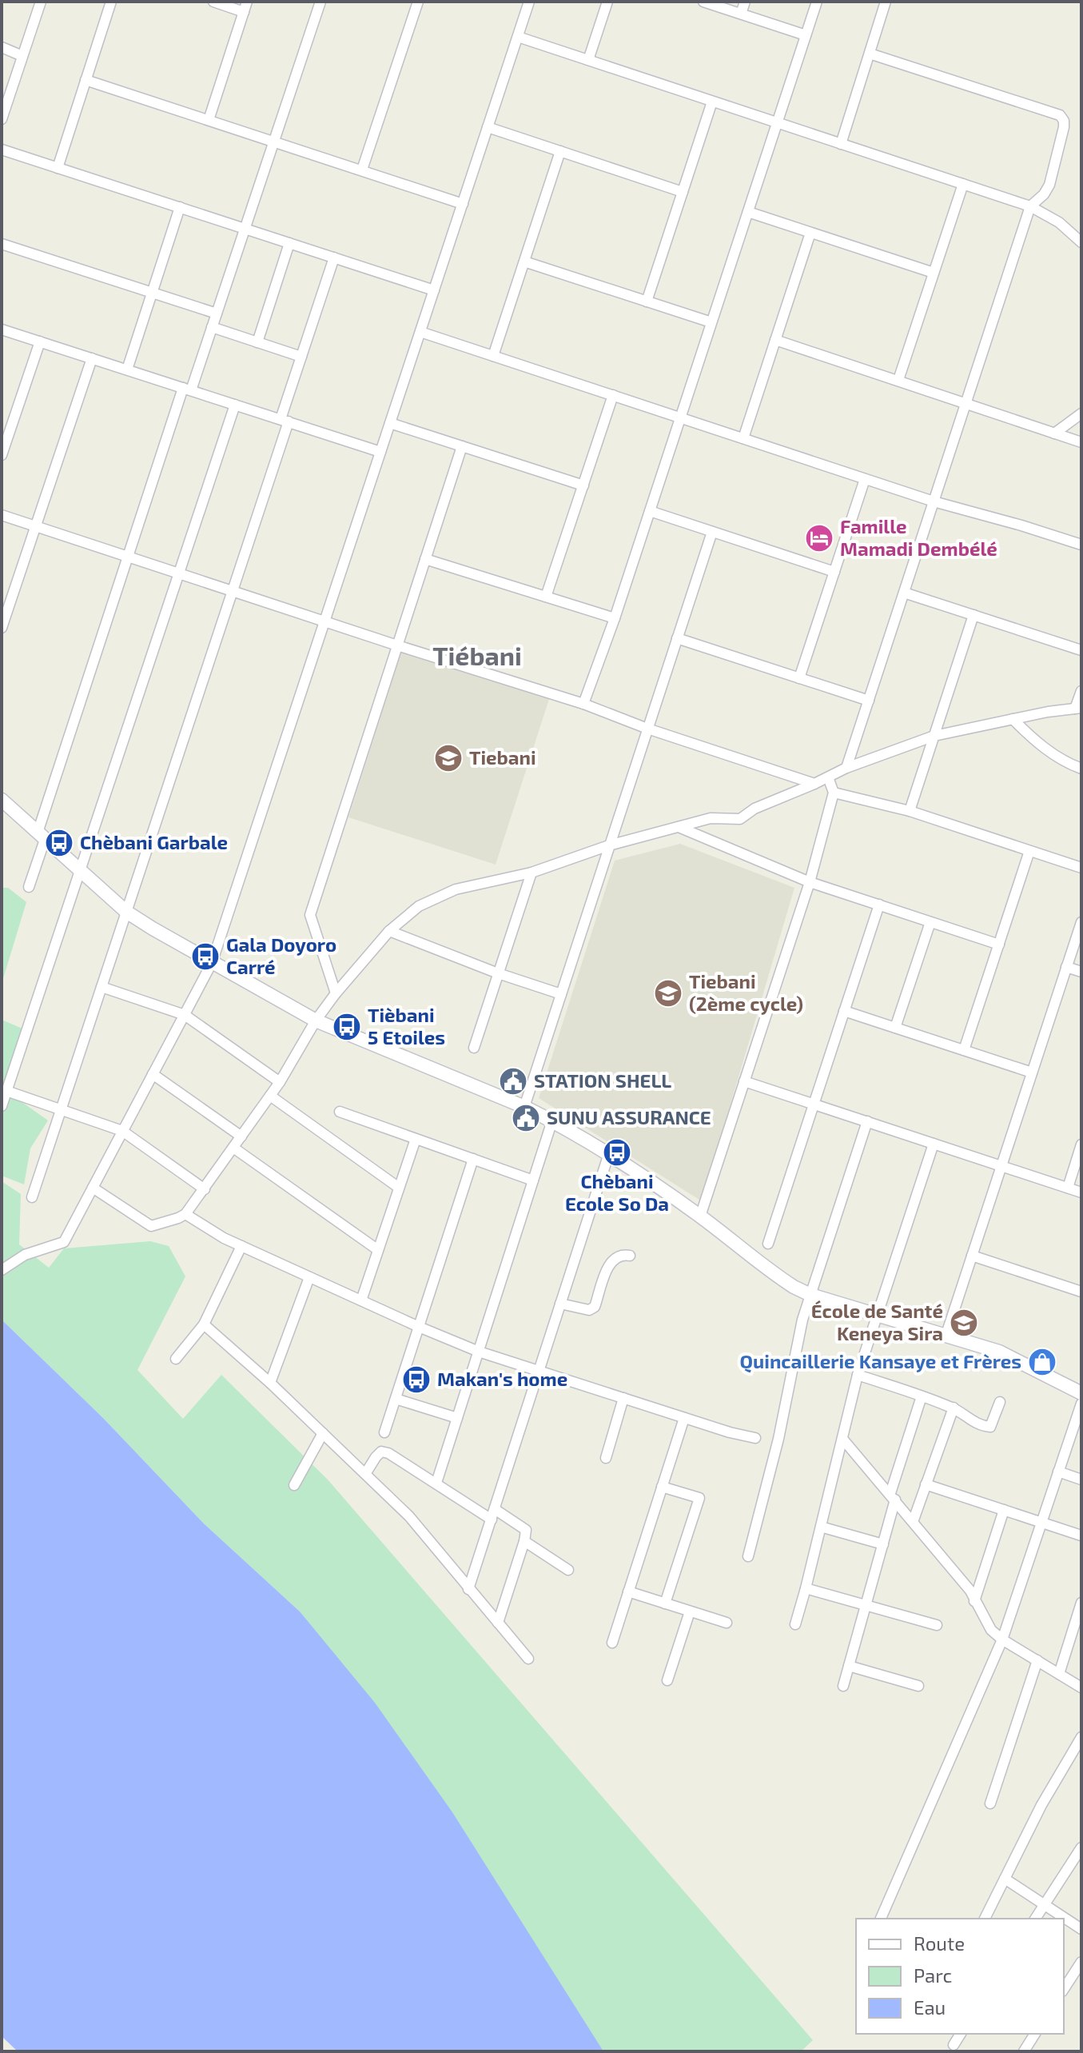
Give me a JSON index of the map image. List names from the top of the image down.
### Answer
{
  "districts": ["Tiébani"],
  "places": {
    "hotel": ["Famille Mamadi Dembélé"],
    "school or university": ["Tiebani", "Tiebani (2ème cycle)", "École de Santé Keneya Sira"],
    "bus stop": [
      "Chèbani Garbale",
      "Gala Doyoro Carré",
      "Tièbani 5 Etoiles",
      "Chèbani Ecole So Da",
      "Makan's home"
    ],
    "public building": ["STATION SHELL", "SUNU ASSURANCE"],
    "shop": ["Quincaillerie Kansaye et Frères"]
  },
  "legend": ["Route", "Parc", "Eau"]
}
